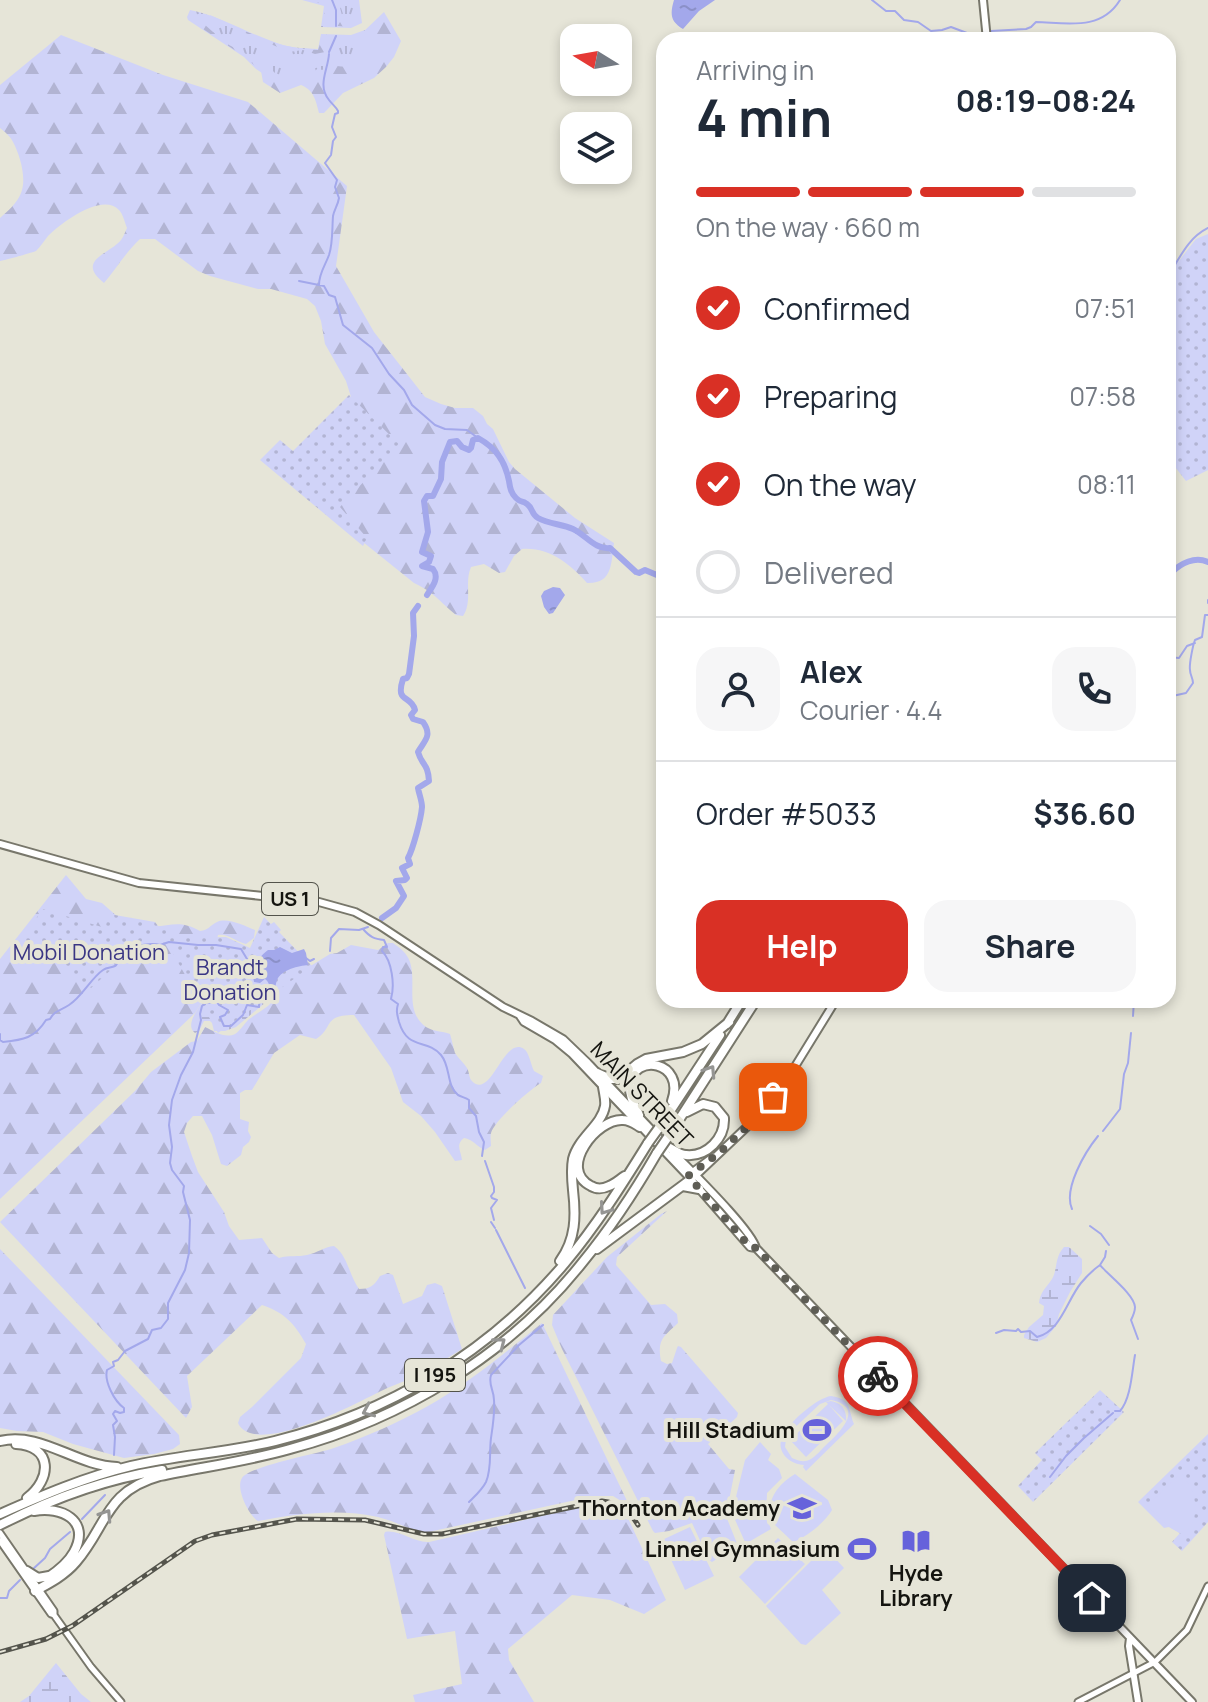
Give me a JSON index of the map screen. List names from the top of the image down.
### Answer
{
  "streets": {
    "highway": ["I 195"],
    "main road": ["US 1", "MAIN STREET"]
  },
  "crossings": [
    ["MAIN STREET", "I 195"]
  ],
  "parks": ["Mobil Donation", "Brandt Donation"],
  "places": {
    "sports": ["Hill Stadium", "Linnel Gymnasium"],
    "school or university": ["Thornton Academy"],
    "library": ["Hyde Library"]
  },
  "north": "left",
  "page": {
    "heading": ["4 min", "Arriving in", "08:19–08:24"],
    "panel": [
      "Alex",
      "Courier · 4.4",
      "Order #5033",
      "$36.60"
    ],
    "bar": "On the way · 660 m",
    "list": [
      ["Confirmed", "07:51"],
      ["Preparing", "07:58"],
      ["On the way", "08:11"],
      "Delivered"
    ],
    "buttons": ["Help", "Share"]
  }
}
